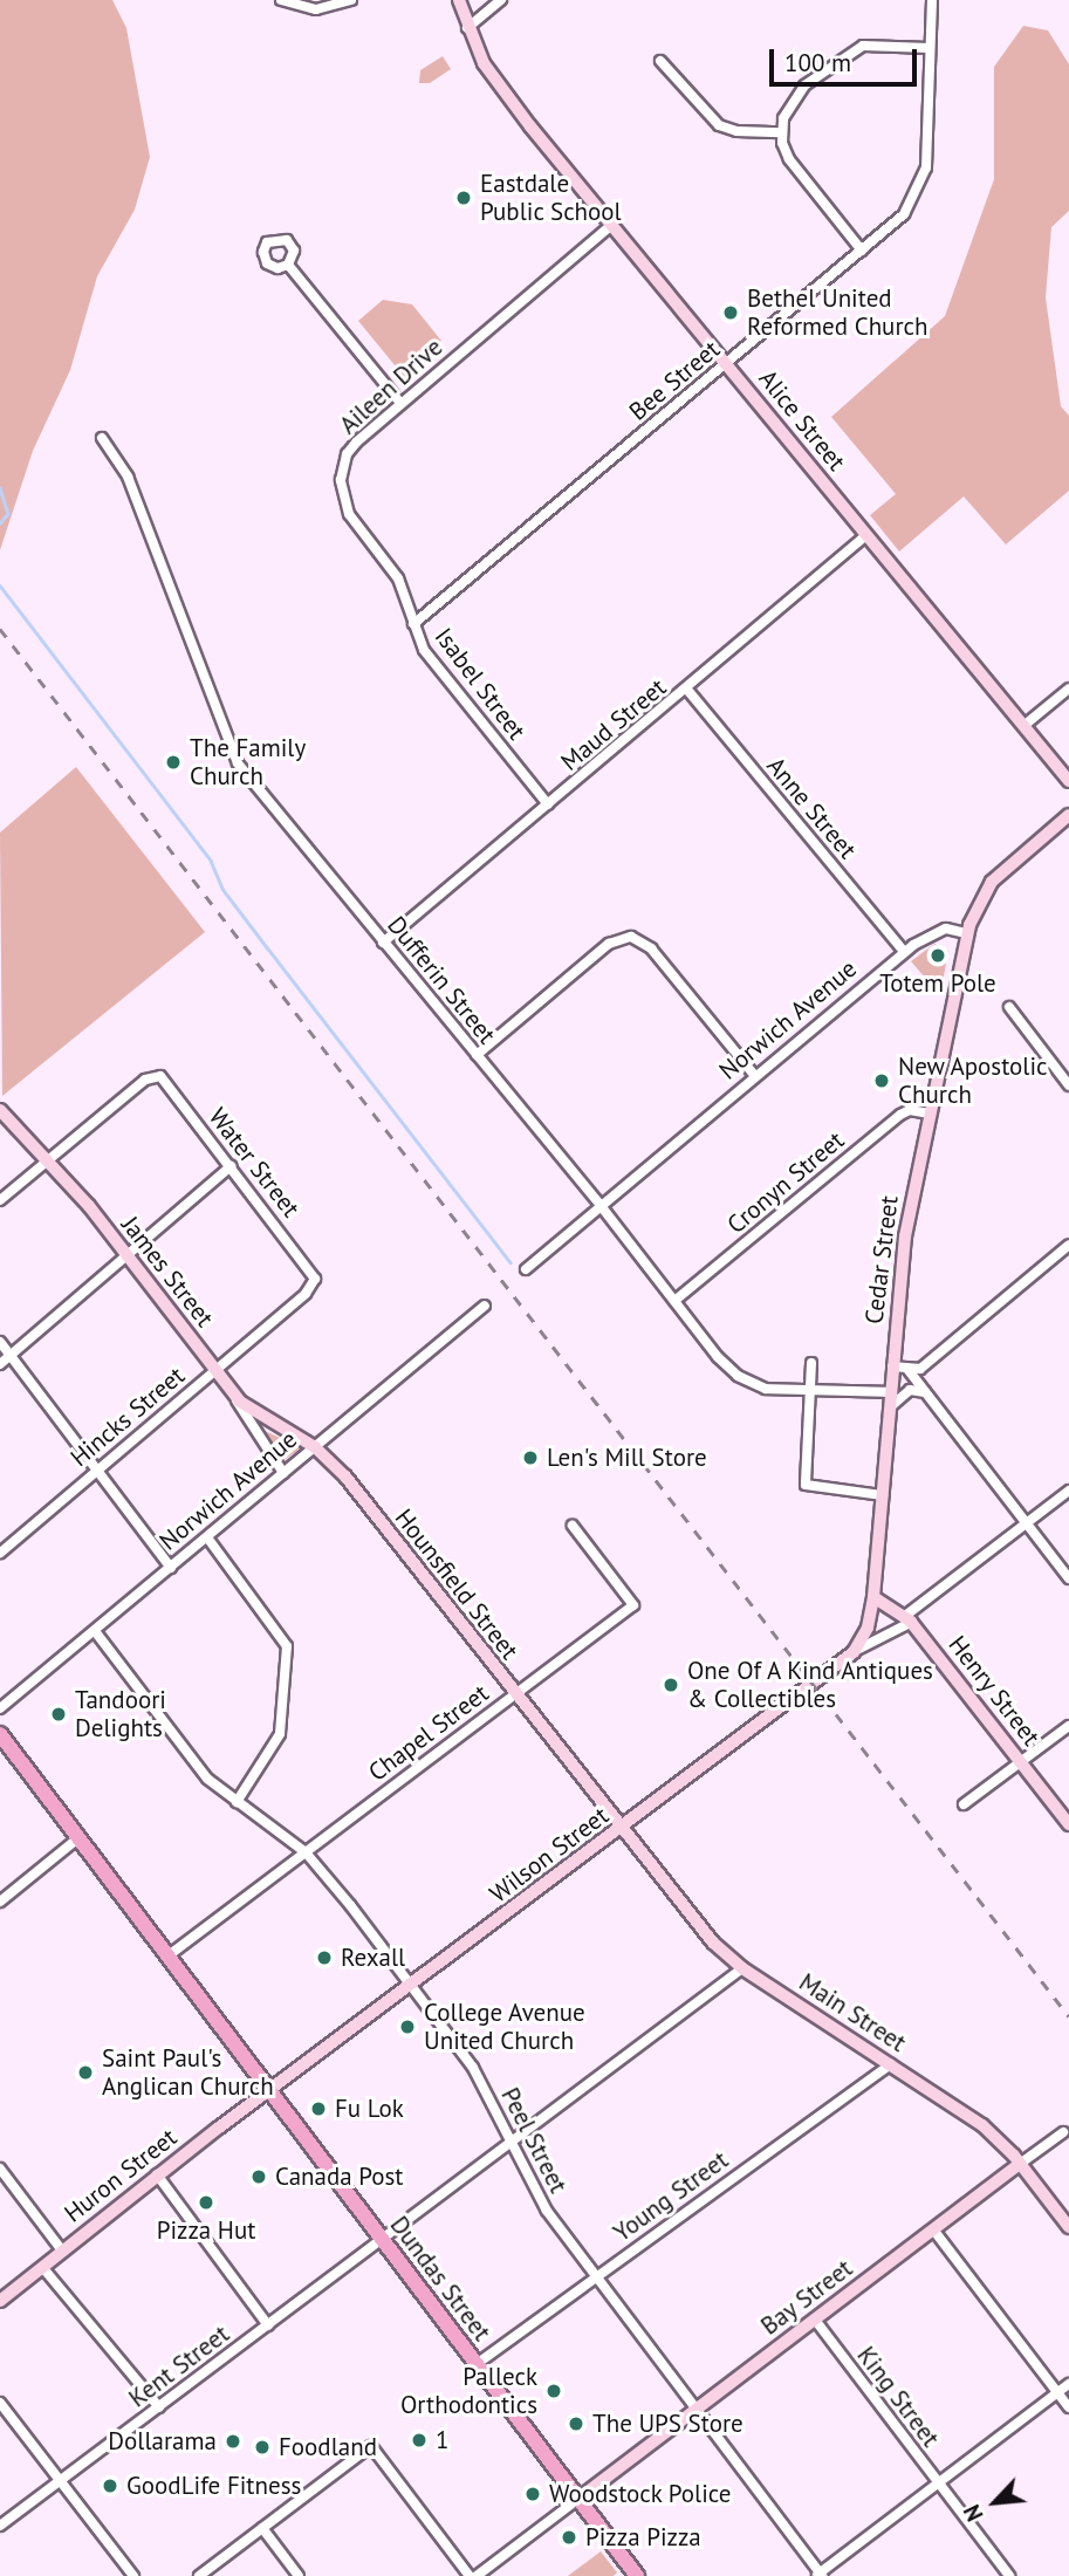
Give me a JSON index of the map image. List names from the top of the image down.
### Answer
{
  "streets": {
    "main road": [
      "Alice Street",
      "Cedar Street",
      "James Street",
      "Hounsfield Street",
      "Henry Street",
      "Wilson Street",
      "Main Street",
      "Huron Street",
      "Dundas Street",
      "Bay Street"
    ],
    "street": [
      "Bee Street",
      "Aileen Drive",
      "Isabel Street",
      "Maud Street",
      "Anne Street",
      "Dufferin Street",
      "Norwich Avenue",
      "Water Street",
      "Cronyn Street",
      "Hincks Street",
      "Chapel Street",
      "Peel Street",
      "Young Street",
      "Kent Street",
      "King Street"
    ]
  },
  "crossings": [
    ["Bee Street", "Aileen Drive"],
    ["Bee Street", "Alice Street"],
    ["Bee Street", "Isabel Street"],
    ["Aileen Drive", "Alice Street"],
    ["Aileen Drive", "Isabel Street"],
    ["Alice Street", "Maud Street"],
    ["Isabel Street", "Maud Street"],
    ["Maud Street", "Anne Street"],
    ["Maud Street", "Dufferin Street"],
    ["Anne Street", "Norwich Avenue"],
    ["Dufferin Street", "Norwich Avenue"],
    ["Dufferin Street", "Cronyn Street"],
    ["Dufferin Street", "Cedar Street"],
    ["Norwich Avenue", "Cedar Street"],
    ["Norwich Avenue", "James Street"],
    ["Norwich Avenue", "Hounsfield Street"],
    ["Norwich Avenue", "Peel Street"],
    ["Water Street", "James Street"],
    ["Water Street", "Hincks Street"],
    ["Cronyn Street", "Cedar Street"],
    ["Cedar Street", "Henry Street"],
    ["Cedar Street", "Wilson Street"],
    ["James Street", "Hincks Street"],
    ["James Street", "Hounsfield Street"],
    ["Hounsfield Street", "Chapel Street"],
    ["Hounsfield Street", "Wilson Street"],
    ["Hounsfield Street", "Main Street"],
    ["Henry Street", "Wilson Street"],
    ["Chapel Street", "Peel Street"],
    ["Chapel Street", "Dundas Street"],
    ["Wilson Street", "Main Street"],
    ["Wilson Street", "Peel Street"],
    ["Wilson Street", "Huron Street"],
    ["Wilson Street", "Dundas Street"],
    ["Main Street", "Young Street"],
    ["Main Street", "Bay Street"],
    ["Main Street", "Kent Street"],
    ["Peel Street", "Young Street"],
    ["Peel Street", "Bay Street"],
    ["Peel Street", "Kent Street"],
    ["Huron Street", "Dundas Street"],
    ["Young Street", "Dundas Street"],
    ["Dundas Street", "Bay Street"],
    ["Dundas Street", "Kent Street"],
    ["Bay Street", "King Street"]
  ],
  "places": [
    "Eastdale Public School",
    "Bethel United Reformed Church",
    "The Family Church",
    "Totem Pole",
    "New Apostolic Church",
    "Len's Mill Store",
    "One Of A Kind Antiques & Collectibles",
    "Tandoori Delights",
    "Rexall",
    "College Avenue United Church",
    "Saint Paul's Anglican Church",
    "Fu Lok",
    "Canada Post",
    "Pizza Hut",
    "Palleck Orthodontics",
    "The UPS Store",
    "1",
    "Dollarama",
    "Foodland",
    "GoodLife Fitness",
    "Woodstock Police",
    "Pizza Pizza"
  ],
  "scale_bar": "100 m",
  "north": "bottom left"
}
